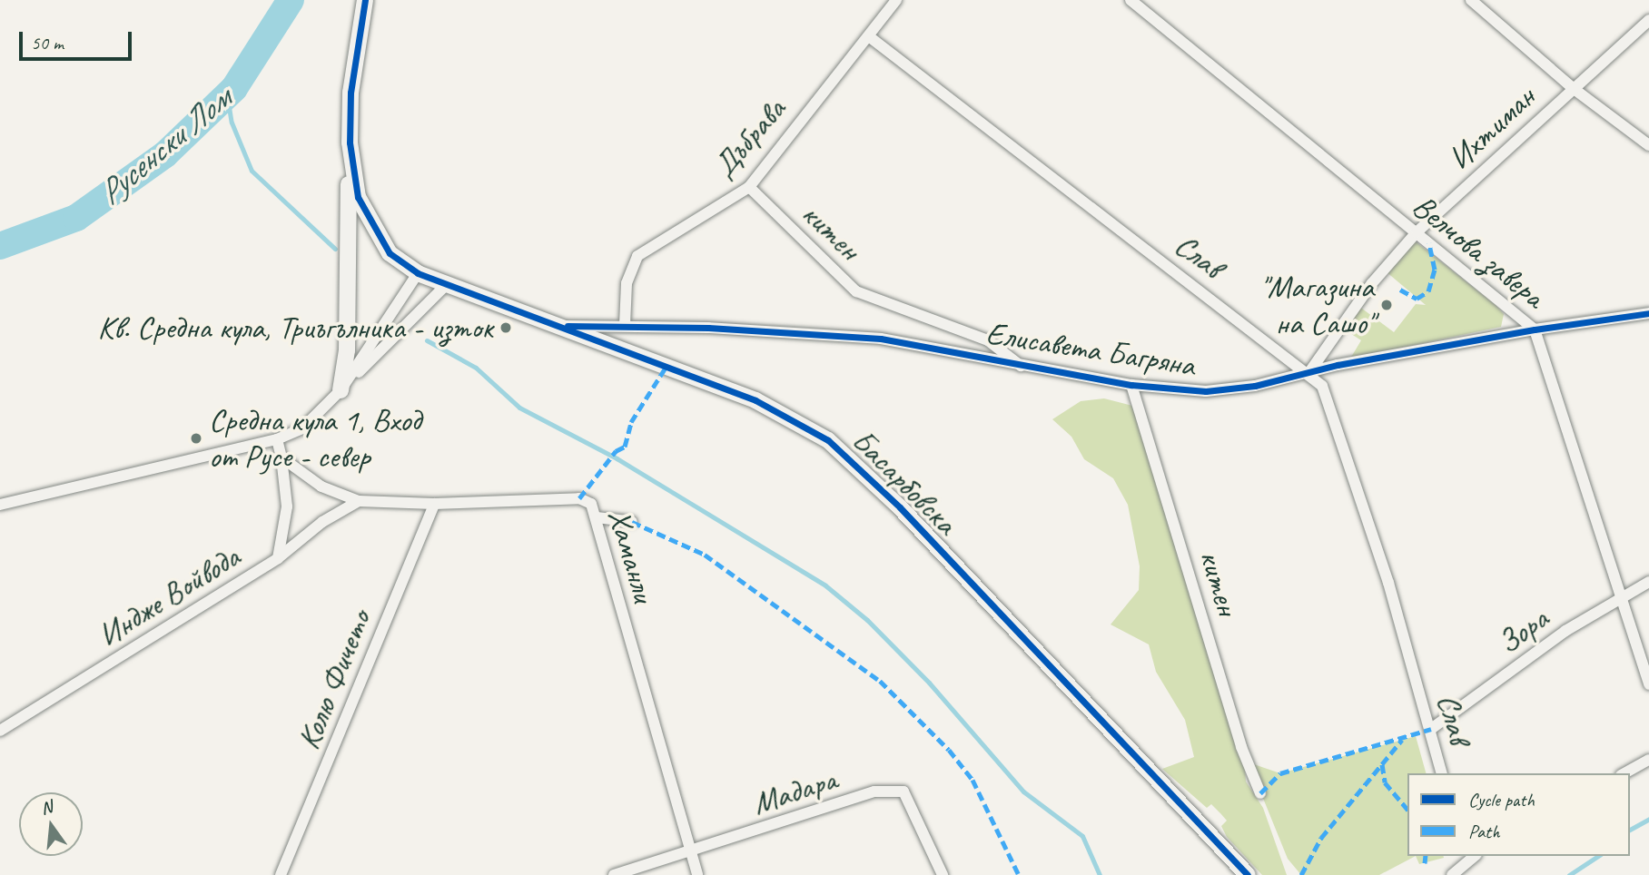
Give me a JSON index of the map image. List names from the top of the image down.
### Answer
{
  "streets": {
    "street": [
      "Ихтиман",
      "Дъбрава",
      "китен",
      "Велчова завера",
      "Слав",
      "Елисавета Багряна",
      "Басарбовска",
      "Хаманли",
      "Индже Войвода",
      "Зора",
      "Колю Фичето",
      "Мадара"
    ]
  },
  "crossings": [
    ["Ихтиман", "Велчова завера"],
    ["Ихтиман", "Слав"],
    ["Ихтиман", "Елисавета Багряна"],
    ["Дъбрава", "китен"],
    ["Дъбрава", "Слав"],
    ["Дъбрава", "Елисавета Багряна"],
    ["китен", "Елисавета Багряна"],
    ["Велчова завера", "Елисавета Багряна"],
    ["Велчова завера", "Зора"],
    ["Слав", "Елисавета Багряна"],
    ["Слав", "Зора"],
    ["Елисавета Багряна", "Басарбовска"],
    ["Хаманли", "Индже Войвода"],
    ["Хаманли", "Колю Фичето"],
    ["Хаманли", "Мадара"]
  ],
  "water": ["Русенски Лом"],
  "places": ["''Магазина на Сашо''", "Кв. Средна кула, Триъгълника - изток", "Средна кула 1, Вход от Русе - север"],
  "legend": ["Cycle path", "Path"],
  "scale_bar": "50 m",
  "north": "top"
}
